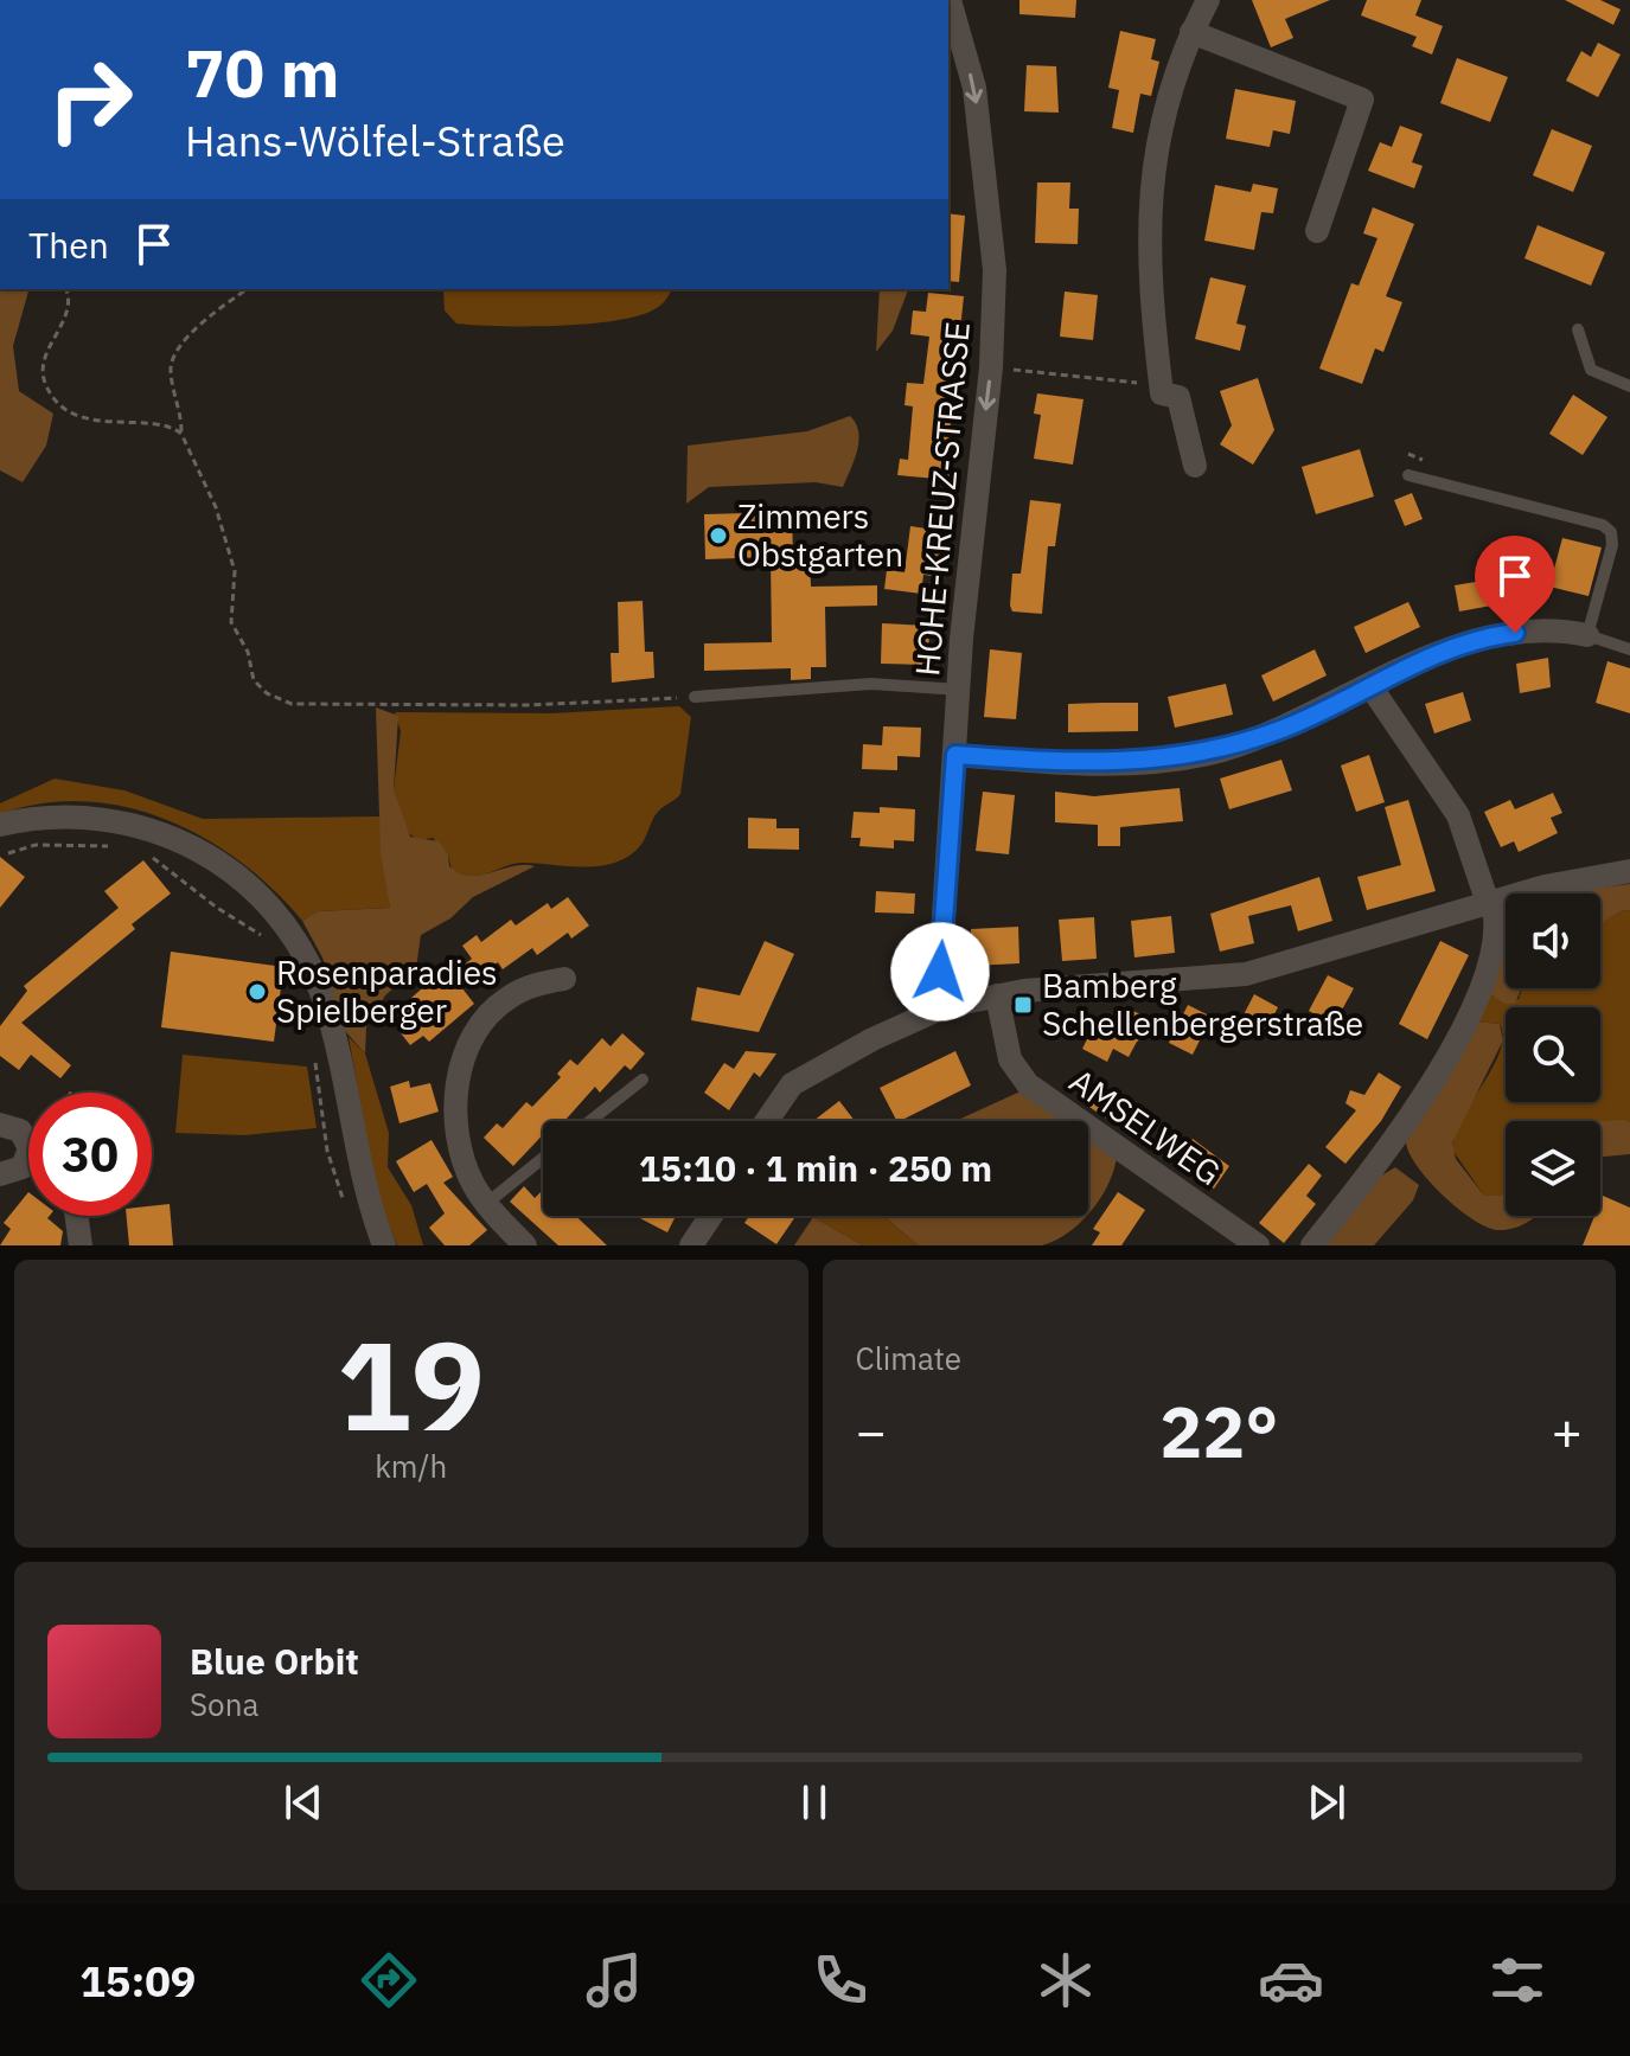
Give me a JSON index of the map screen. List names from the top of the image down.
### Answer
{
  "streets": {
    "street": ["HOHE-KREUZ-STRASSE", "AMSELWEG"]
  },
  "places": {
    "other": ["Zimmers Obstgarten", "Rosenparadies Spielberger"],
    "transit": ["Bamberg Schellenbergerstraße"]
  },
  "page": {
    "turn": ["70 m", "Hans-Wölfel-Straße"],
    "then": "Then",
    "limit": "30",
    "trip": "15:10 · 1 min · 250 m",
    "tile": [
      ["19", "km/h"],
      "Climate"
    ],
    "heat": ["−", "22°", "+"],
    "song": ["Blue Orbit", "Sona"],
    "tabs": "15:09"
  }
}
